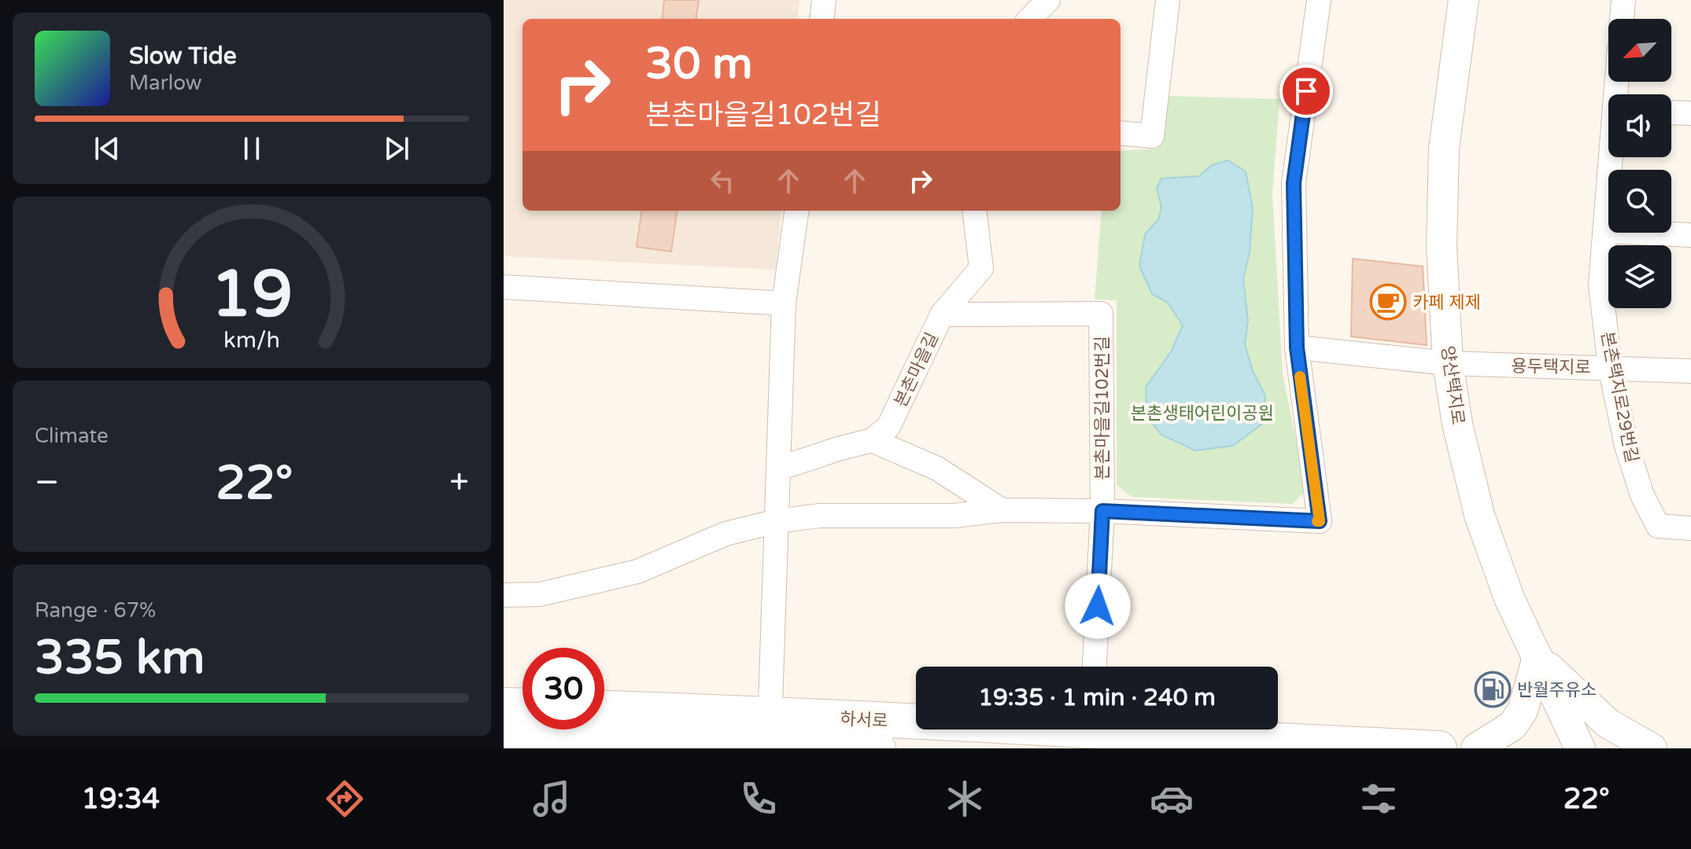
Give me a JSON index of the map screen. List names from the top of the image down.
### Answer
{
  "streets": {
    "main road": ["하서로"],
    "street": [
      "용두택지로",
      "본촌마을길",
      "양산택지로",
      "본촌택지로29번길",
      "본촌마을길102번길"
    ]
  },
  "crossings": [
    ["용두택지로", "양산택지로"],
    ["용두택지로", "본촌택지로29번길"],
    ["본촌마을길", "본촌마을길102번길"]
  ],
  "parks": ["본촌생태어린이공원"],
  "places": {
    "cafe": ["카페 제제"],
    "fuel station": ["반월주유소"]
  },
  "north": "bottom left",
  "page": {
    "turn": ["30 m", "본촌마을길102번길"],
    "song": ["Slow Tide", "Marlow"],
    "tile": [
      "Climate",
      ["Range · 67%", "335 km"]
    ],
    "heat": ["−", "22°", "+"],
    "limit": "30",
    "trip": "19:35 · 1 min · 240 m",
    "tabs": ["19:34", "22°"],
    "gauge": ["19", "km/h"]
  }
}
